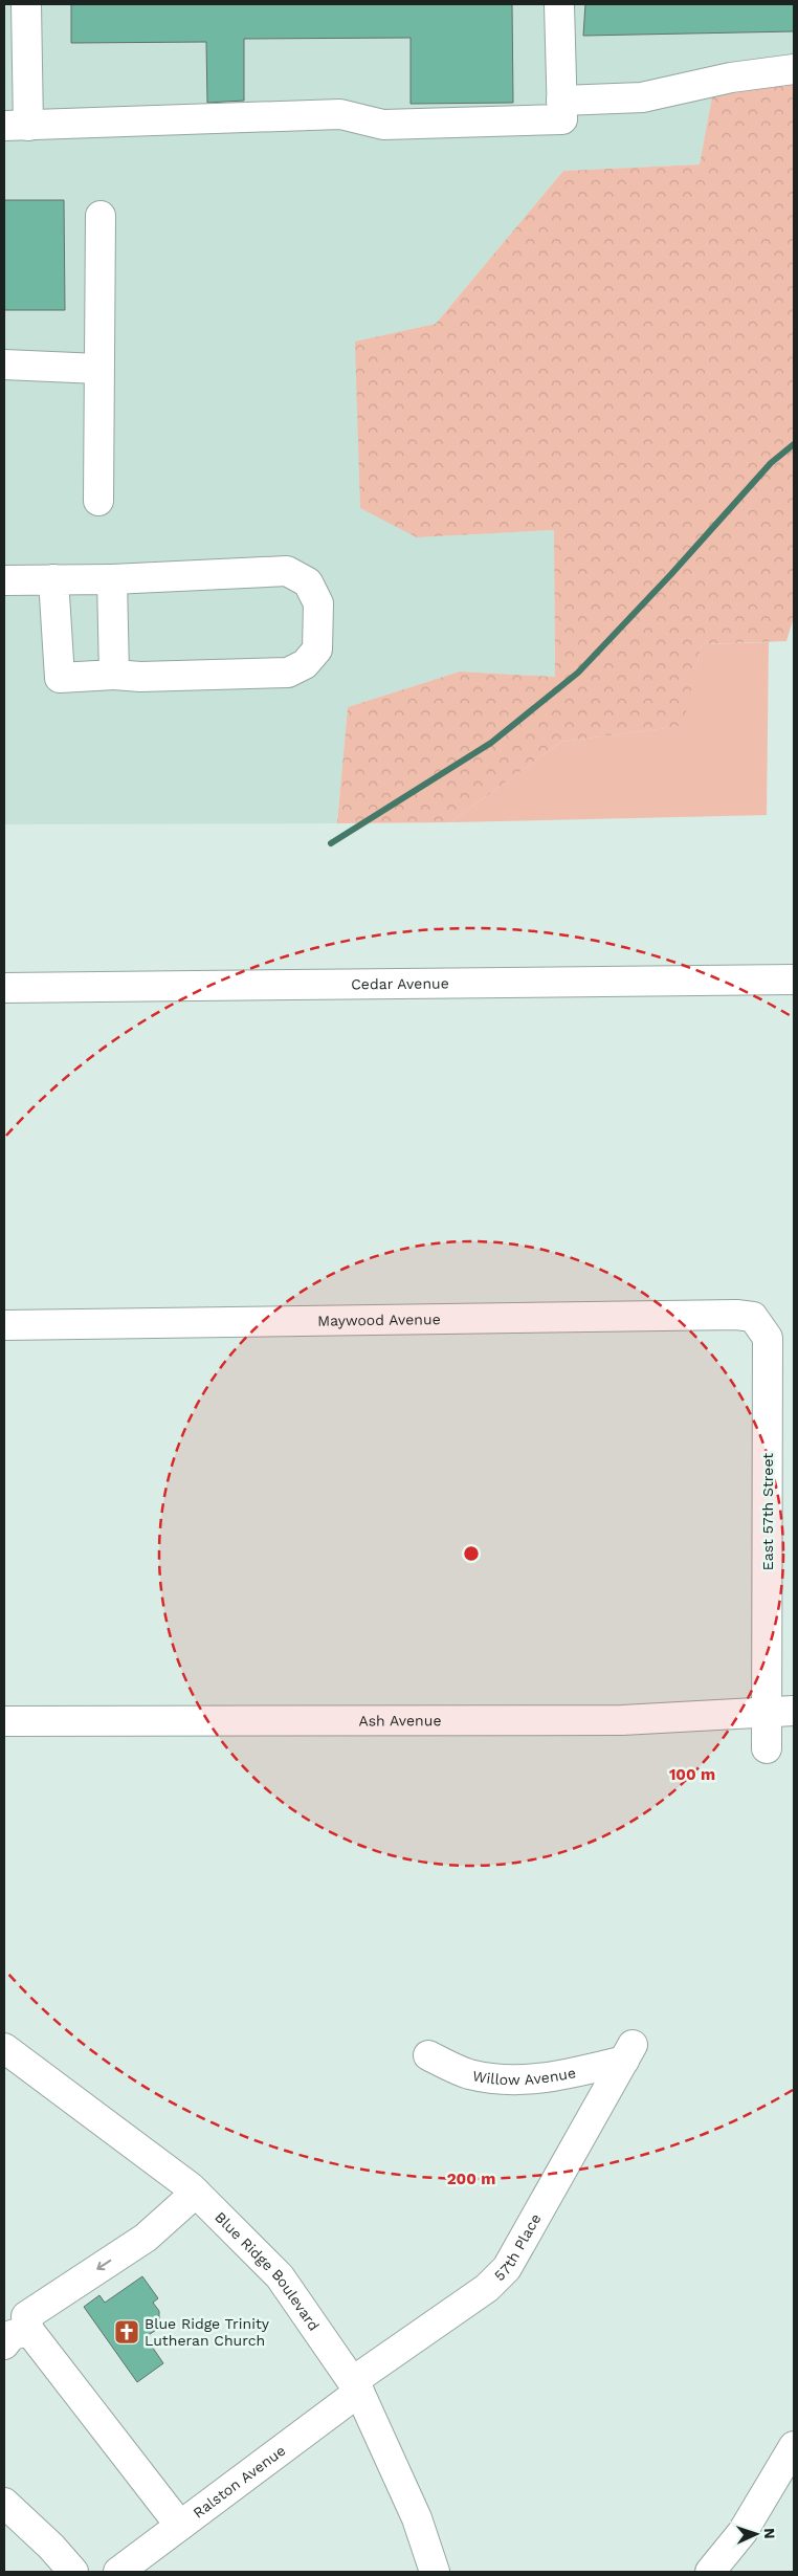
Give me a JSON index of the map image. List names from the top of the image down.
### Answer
{
  "streets": {
    "street": [
      "Cedar Avenue",
      "Maywood Avenue",
      "East 57th Street",
      "Ash Avenue",
      "Willow Avenue",
      "57th Place",
      "Blue Ridge Boulevard",
      "Ralston Avenue"
    ]
  },
  "crossings": [
    ["Maywood Avenue", "East 57th Street"],
    ["East 57th Street", "Ash Avenue"],
    ["Willow Avenue", "57th Place"],
    ["57th Place", "Blue Ridge Boulevard"],
    ["57th Place", "Ralston Avenue"],
    ["Blue Ridge Boulevard", "Ralston Avenue"]
  ],
  "places": {
    "church": ["Blue Ridge Trinity Lutheran Church"]
  },
  "north": "right",
  "rings": ["100 m", "200 m"]
}
